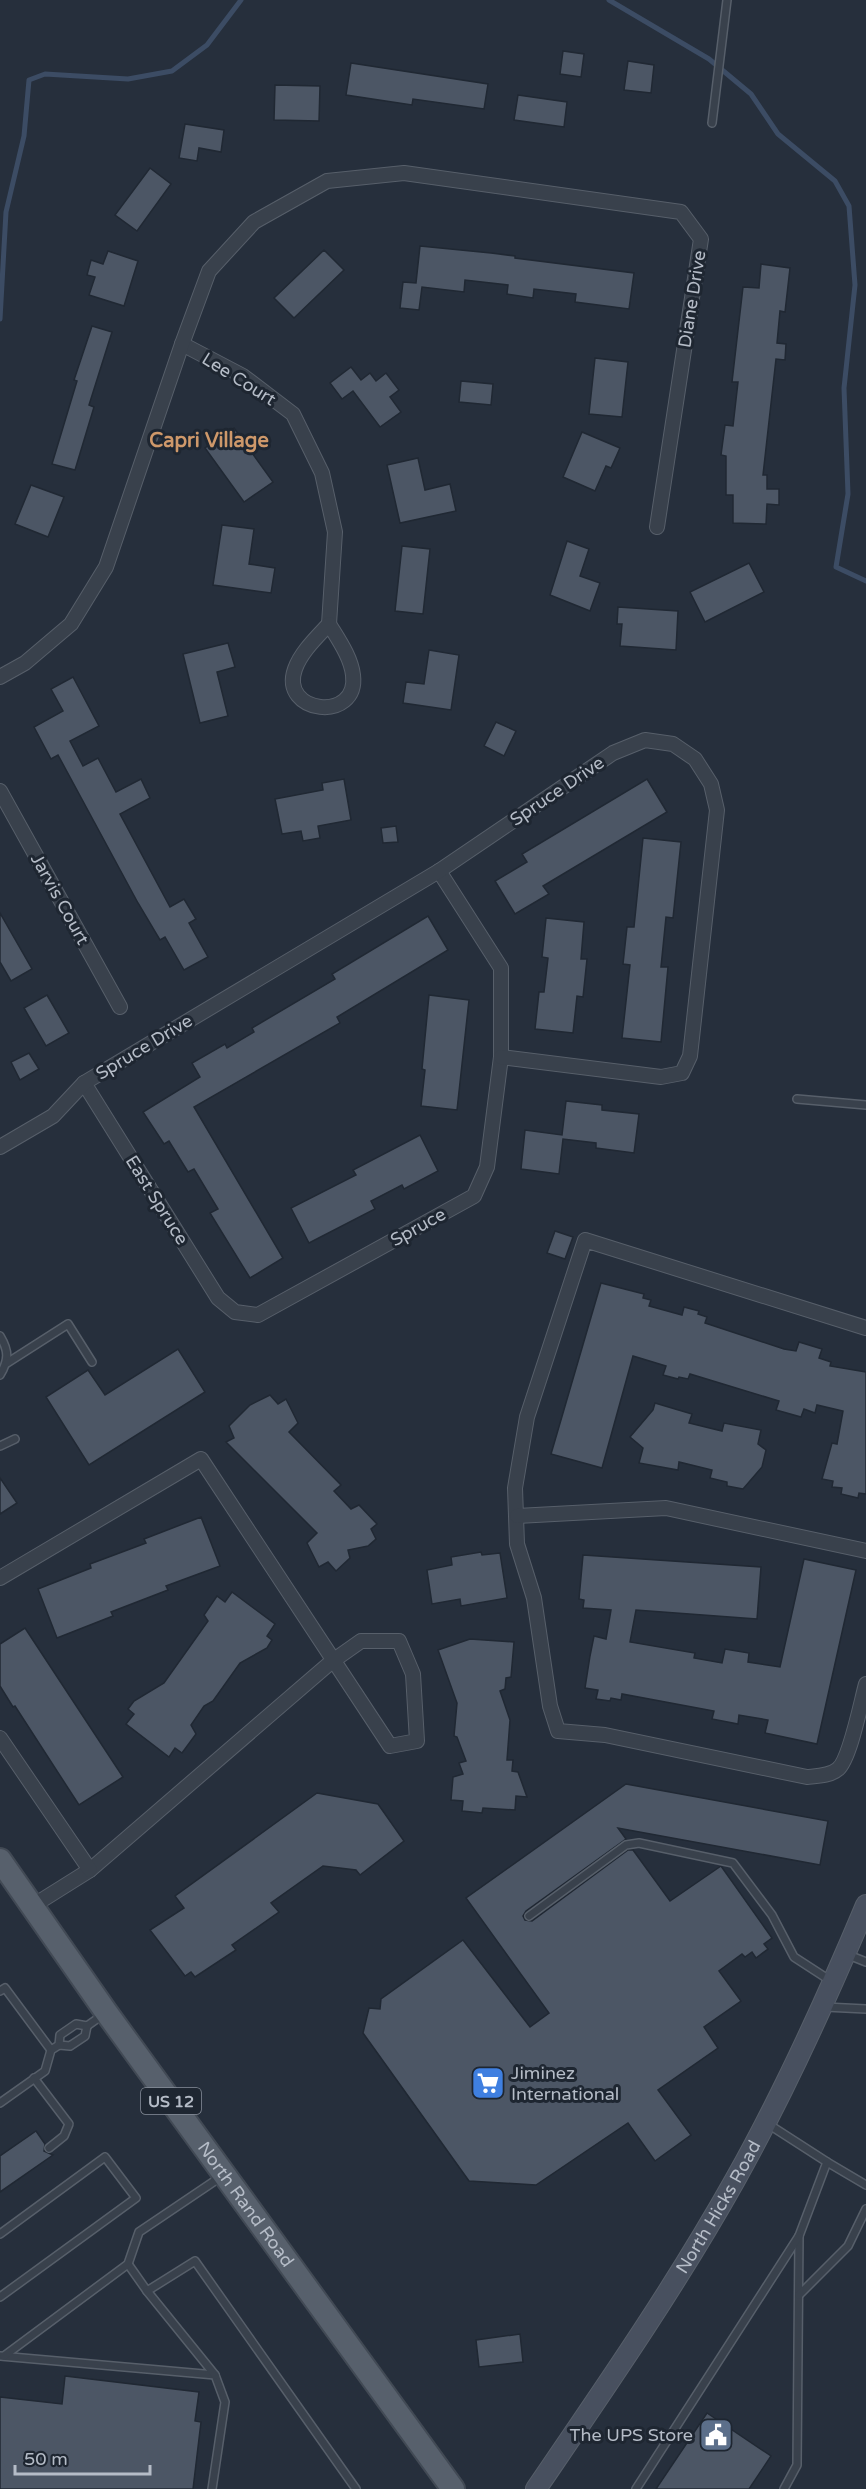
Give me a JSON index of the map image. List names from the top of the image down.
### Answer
{
  "streets": {
    "main road": ["US 12", "North Rand Road", "North Hicks Road"],
    "street": [
      "Diane Drive",
      "Lee Court",
      "Spruce Drive",
      "Jarvis Court",
      "East Spruce",
      "Spruce"
    ]
  },
  "crossings": [
    ["Diane Drive", "Lee Court"],
    ["Spruce Drive", "East Spruce"],
    ["Spruce Drive", "Spruce"],
    ["East Spruce", "Spruce"]
  ],
  "districts": ["Capri Village"],
  "places": {
    "supermarket": ["Jiminez International"],
    "public building": ["The UPS Store"]
  },
  "scale_bar": "50 m"
}
